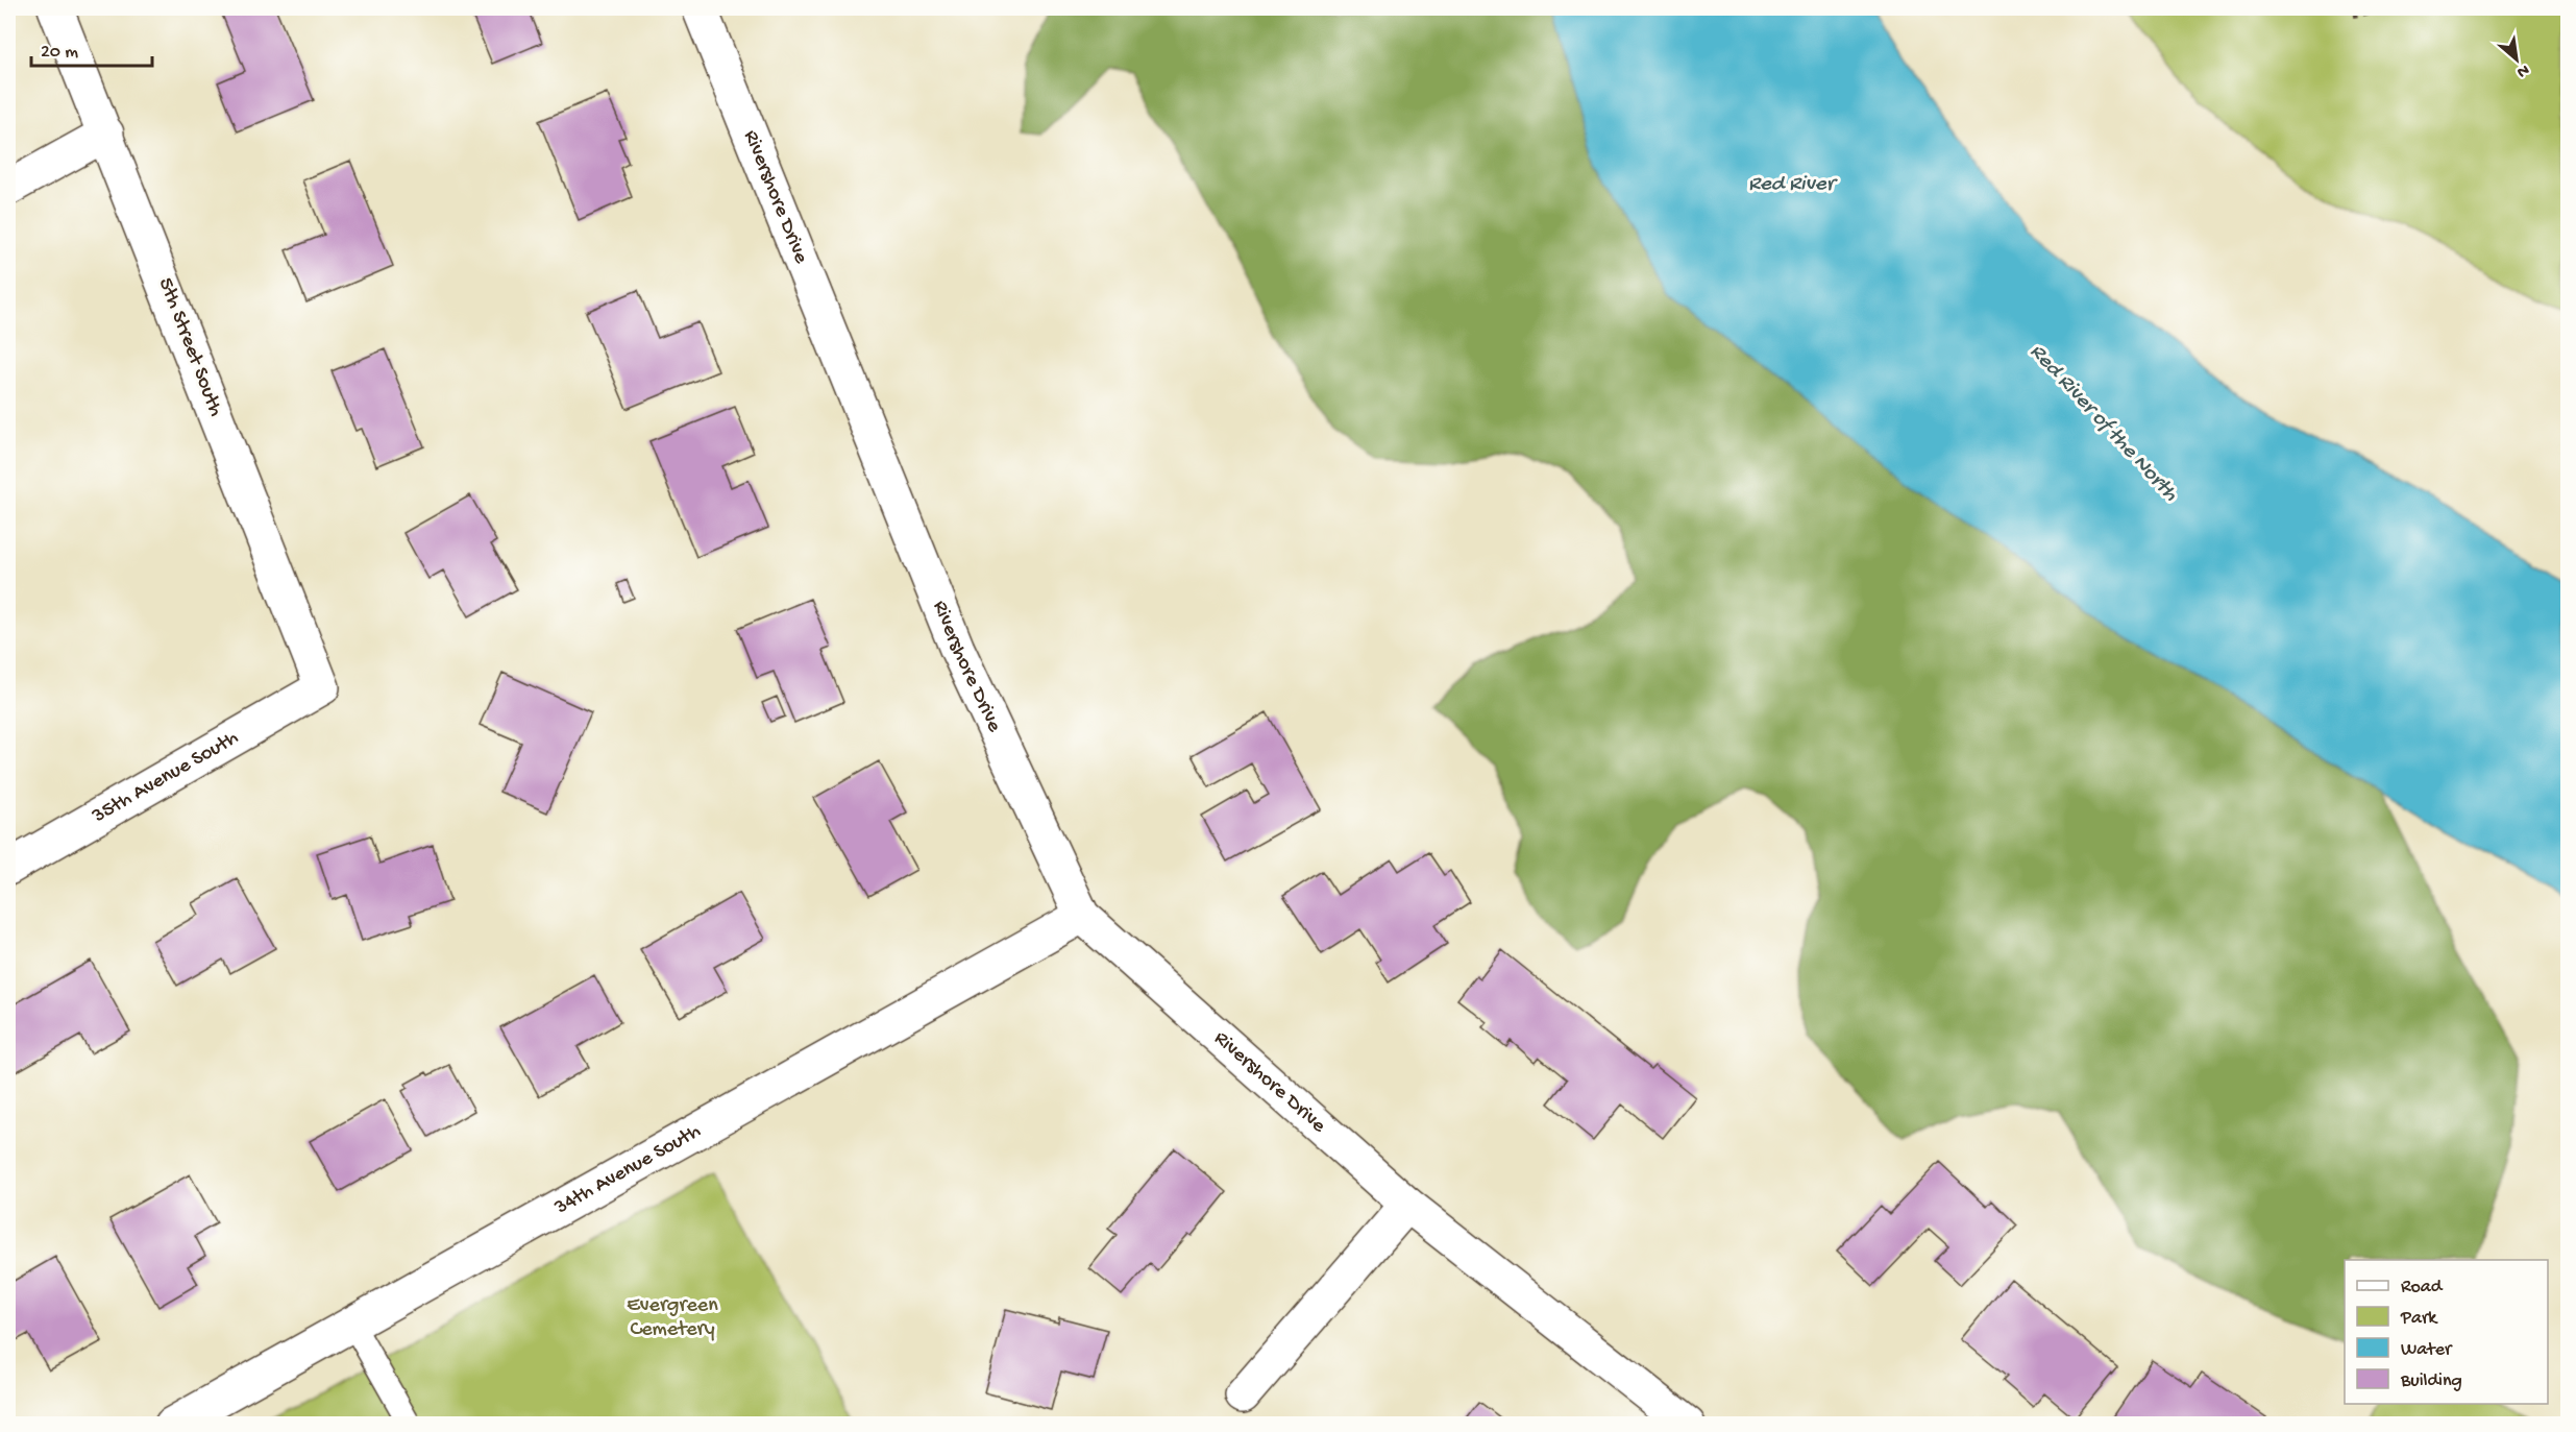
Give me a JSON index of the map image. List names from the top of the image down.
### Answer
{
  "streets": {
    "street": [
      "Rivershore Drive",
      "5th Street South",
      "35th Avenue South",
      "34th Avenue South"
    ]
  },
  "crossings": [
    ["Rivershore Drive", "34th Avenue South"],
    ["5th Street South", "35th Avenue South"]
  ],
  "water": ["Red River", "Red River of the North"],
  "parks": ["Evergreen Cemetery"],
  "legend": [
    "Road",
    "Park",
    "Water",
    "Building"
  ],
  "scale_bar": "20 m",
  "north": "bottom right"
}
